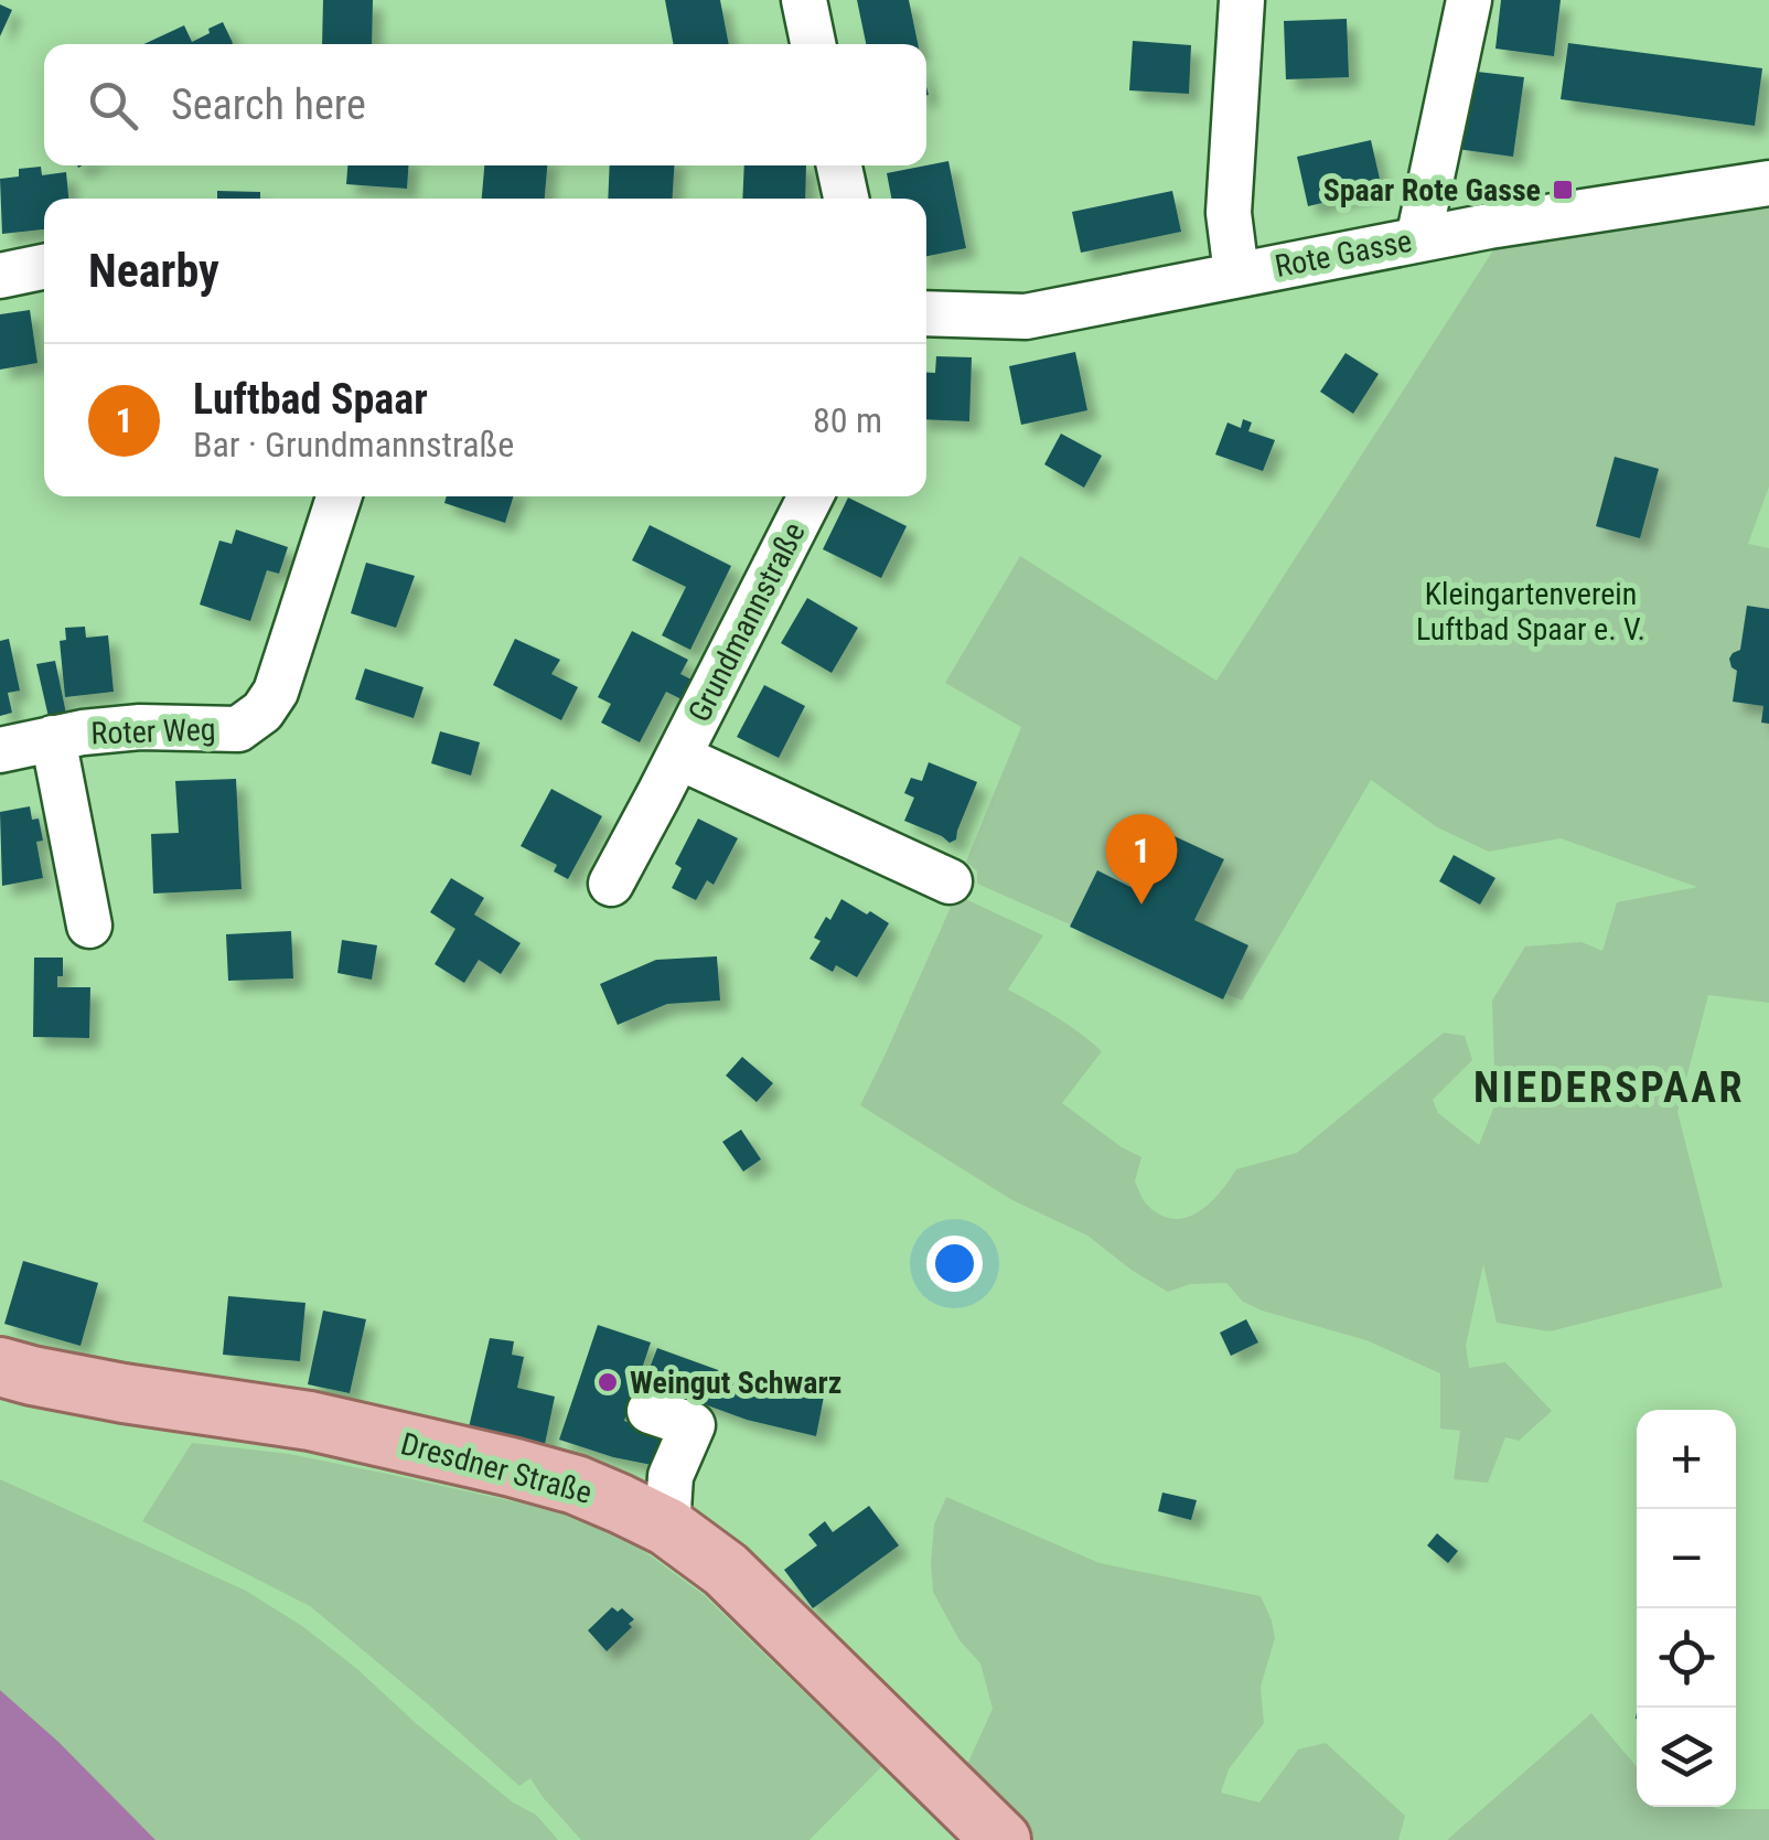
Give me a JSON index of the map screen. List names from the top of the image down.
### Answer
{
  "streets": {
    "main road": ["Dresdner Straße"],
    "street": ["Rote Gasse", "Grundmannstraße", "Roter Weg"]
  },
  "districts": ["NIEDERSPAAR"],
  "parks": ["Kleingartenverein Luftbad Spaar e. V."],
  "places": {
    "transit": ["Spaar Rote Gasse"],
    "other": ["Weingut Schwarz"]
  },
  "page": {
    "search": "Search here",
    "heading": "Nearby",
    "list": [
      {
        "mark": "1",
        "name": "Luftbad Spaar",
        "note": "Bar · Grundmannstraße",
        "value": "80 m"
      }
    ],
    "pins": "1",
    "map_buttons": ["+", "−"]
  }
}
